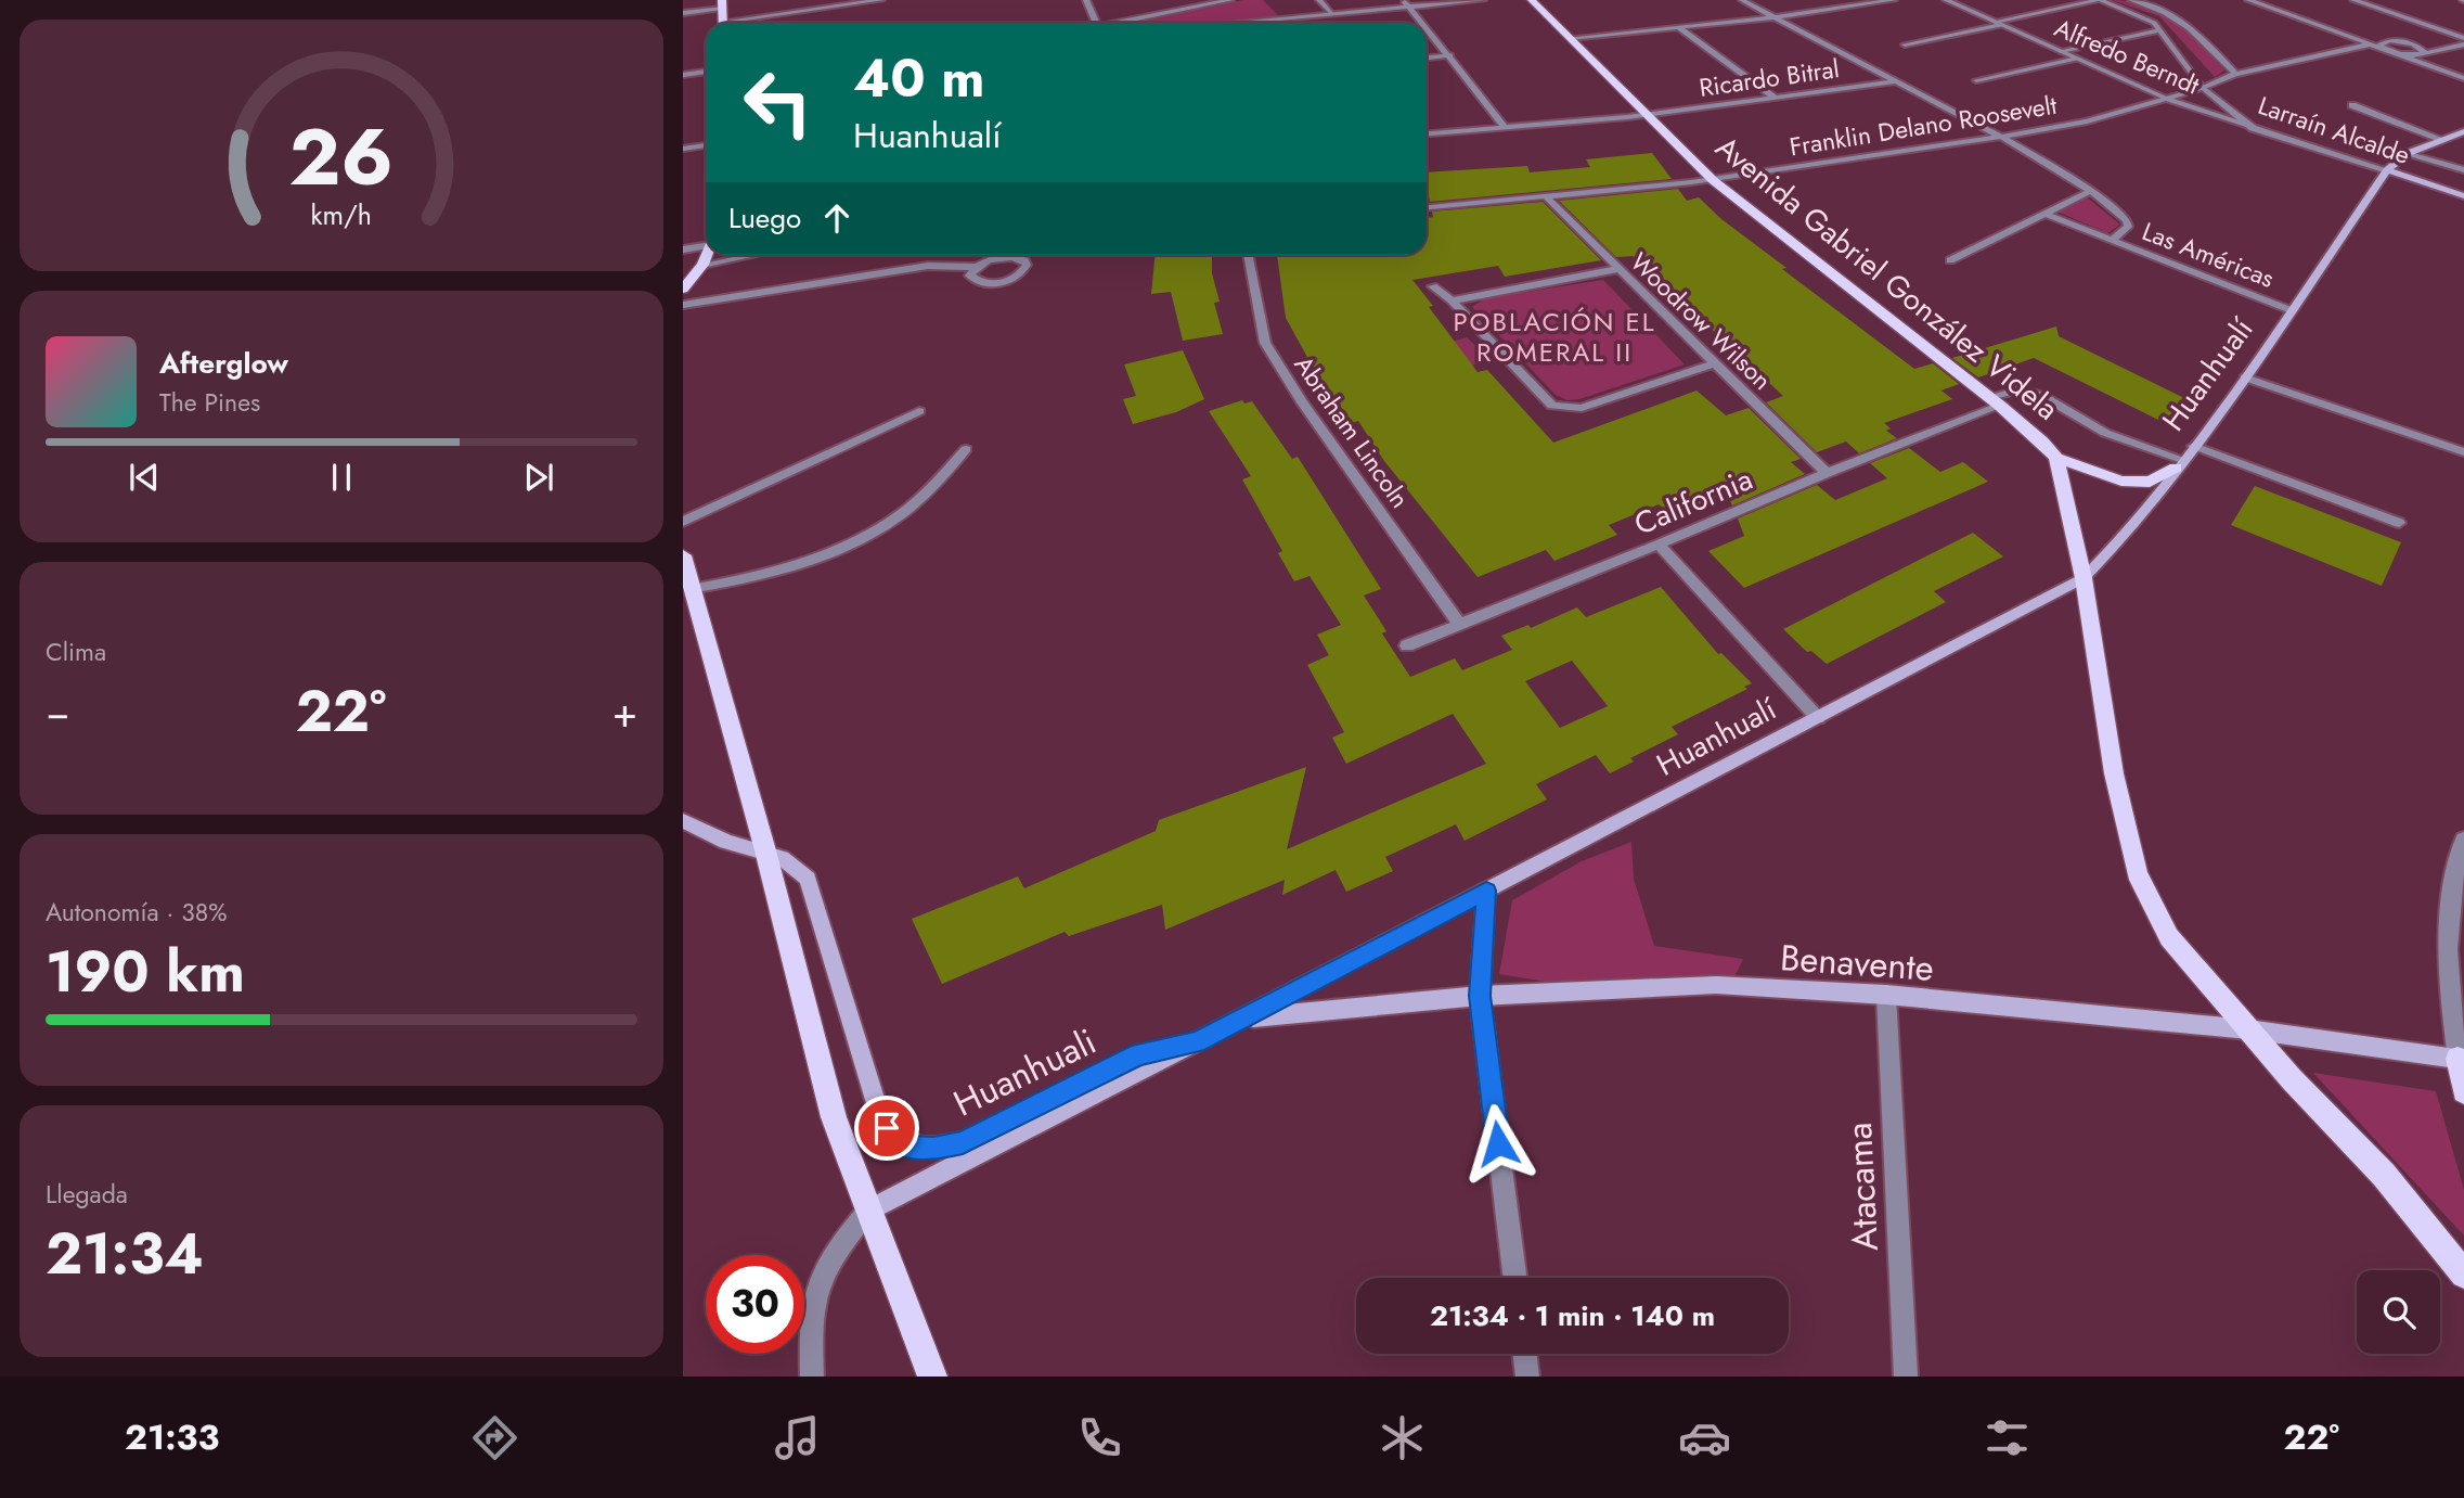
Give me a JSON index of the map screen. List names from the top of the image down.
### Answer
{
  "streets": {
    "main road": [
      "Larraín Alcalde",
      "Avenida Gabriel González Videla",
      "Huanhualí",
      "Benavente",
      "Huanhuali"
    ],
    "street": [
      "Alfredo Berndt",
      "Ricardo Bitral",
      "Franklin Delano Roosevelt",
      "Las Américas",
      "Woodrow Wilson",
      "Abraham Lincoln",
      "California",
      "Atacama"
    ]
  },
  "crossings": [
    ["Alfredo Berndt", "Franklin Delano Roosevelt"],
    ["Alfredo Berndt", "Larraín Alcalde"],
    ["Ricardo Bitral", "Las Américas"],
    ["Ricardo Bitral", "Avenida Gabriel González Videla"],
    ["Franklin Delano Roosevelt", "Larraín Alcalde"],
    ["Franklin Delano Roosevelt", "Las Américas"],
    ["Franklin Delano Roosevelt", "Avenida Gabriel González Videla"],
    ["Franklin Delano Roosevelt", "Woodrow Wilson"],
    ["Larraín Alcalde", "Huanhualí"],
    ["Las Américas", "Huanhualí"],
    ["Avenida Gabriel González Videla", "Huanhualí"],
    ["Avenida Gabriel González Videla", "California"],
    ["Avenida Gabriel González Videla", "Benavente"],
    ["Woodrow Wilson", "California"],
    ["Huanhualí", "California"],
    ["Huanhualí", "Benavente"],
    ["Huanhualí", "Huanhuali"],
    ["Abraham Lincoln", "California"],
    ["Benavente", "Atacama"]
  ],
  "districts": ["POBLACIÓN EL ROMERAL II"],
  "page": {
    "turn": ["40 m", "Huanhualí"],
    "then": "Luego",
    "song": ["Afterglow", "The Pines"],
    "tile": [
      "Clima",
      ["Autonomía · 38%", "190 km"],
      ["Llegada", "21:34"]
    ],
    "heat": ["−", "22°", "+"],
    "limit": "30",
    "trip": "21:34 · 1 min · 140 m",
    "tabs": ["21:33", "22°"],
    "gauge": ["26", "km/h"]
  }
}
